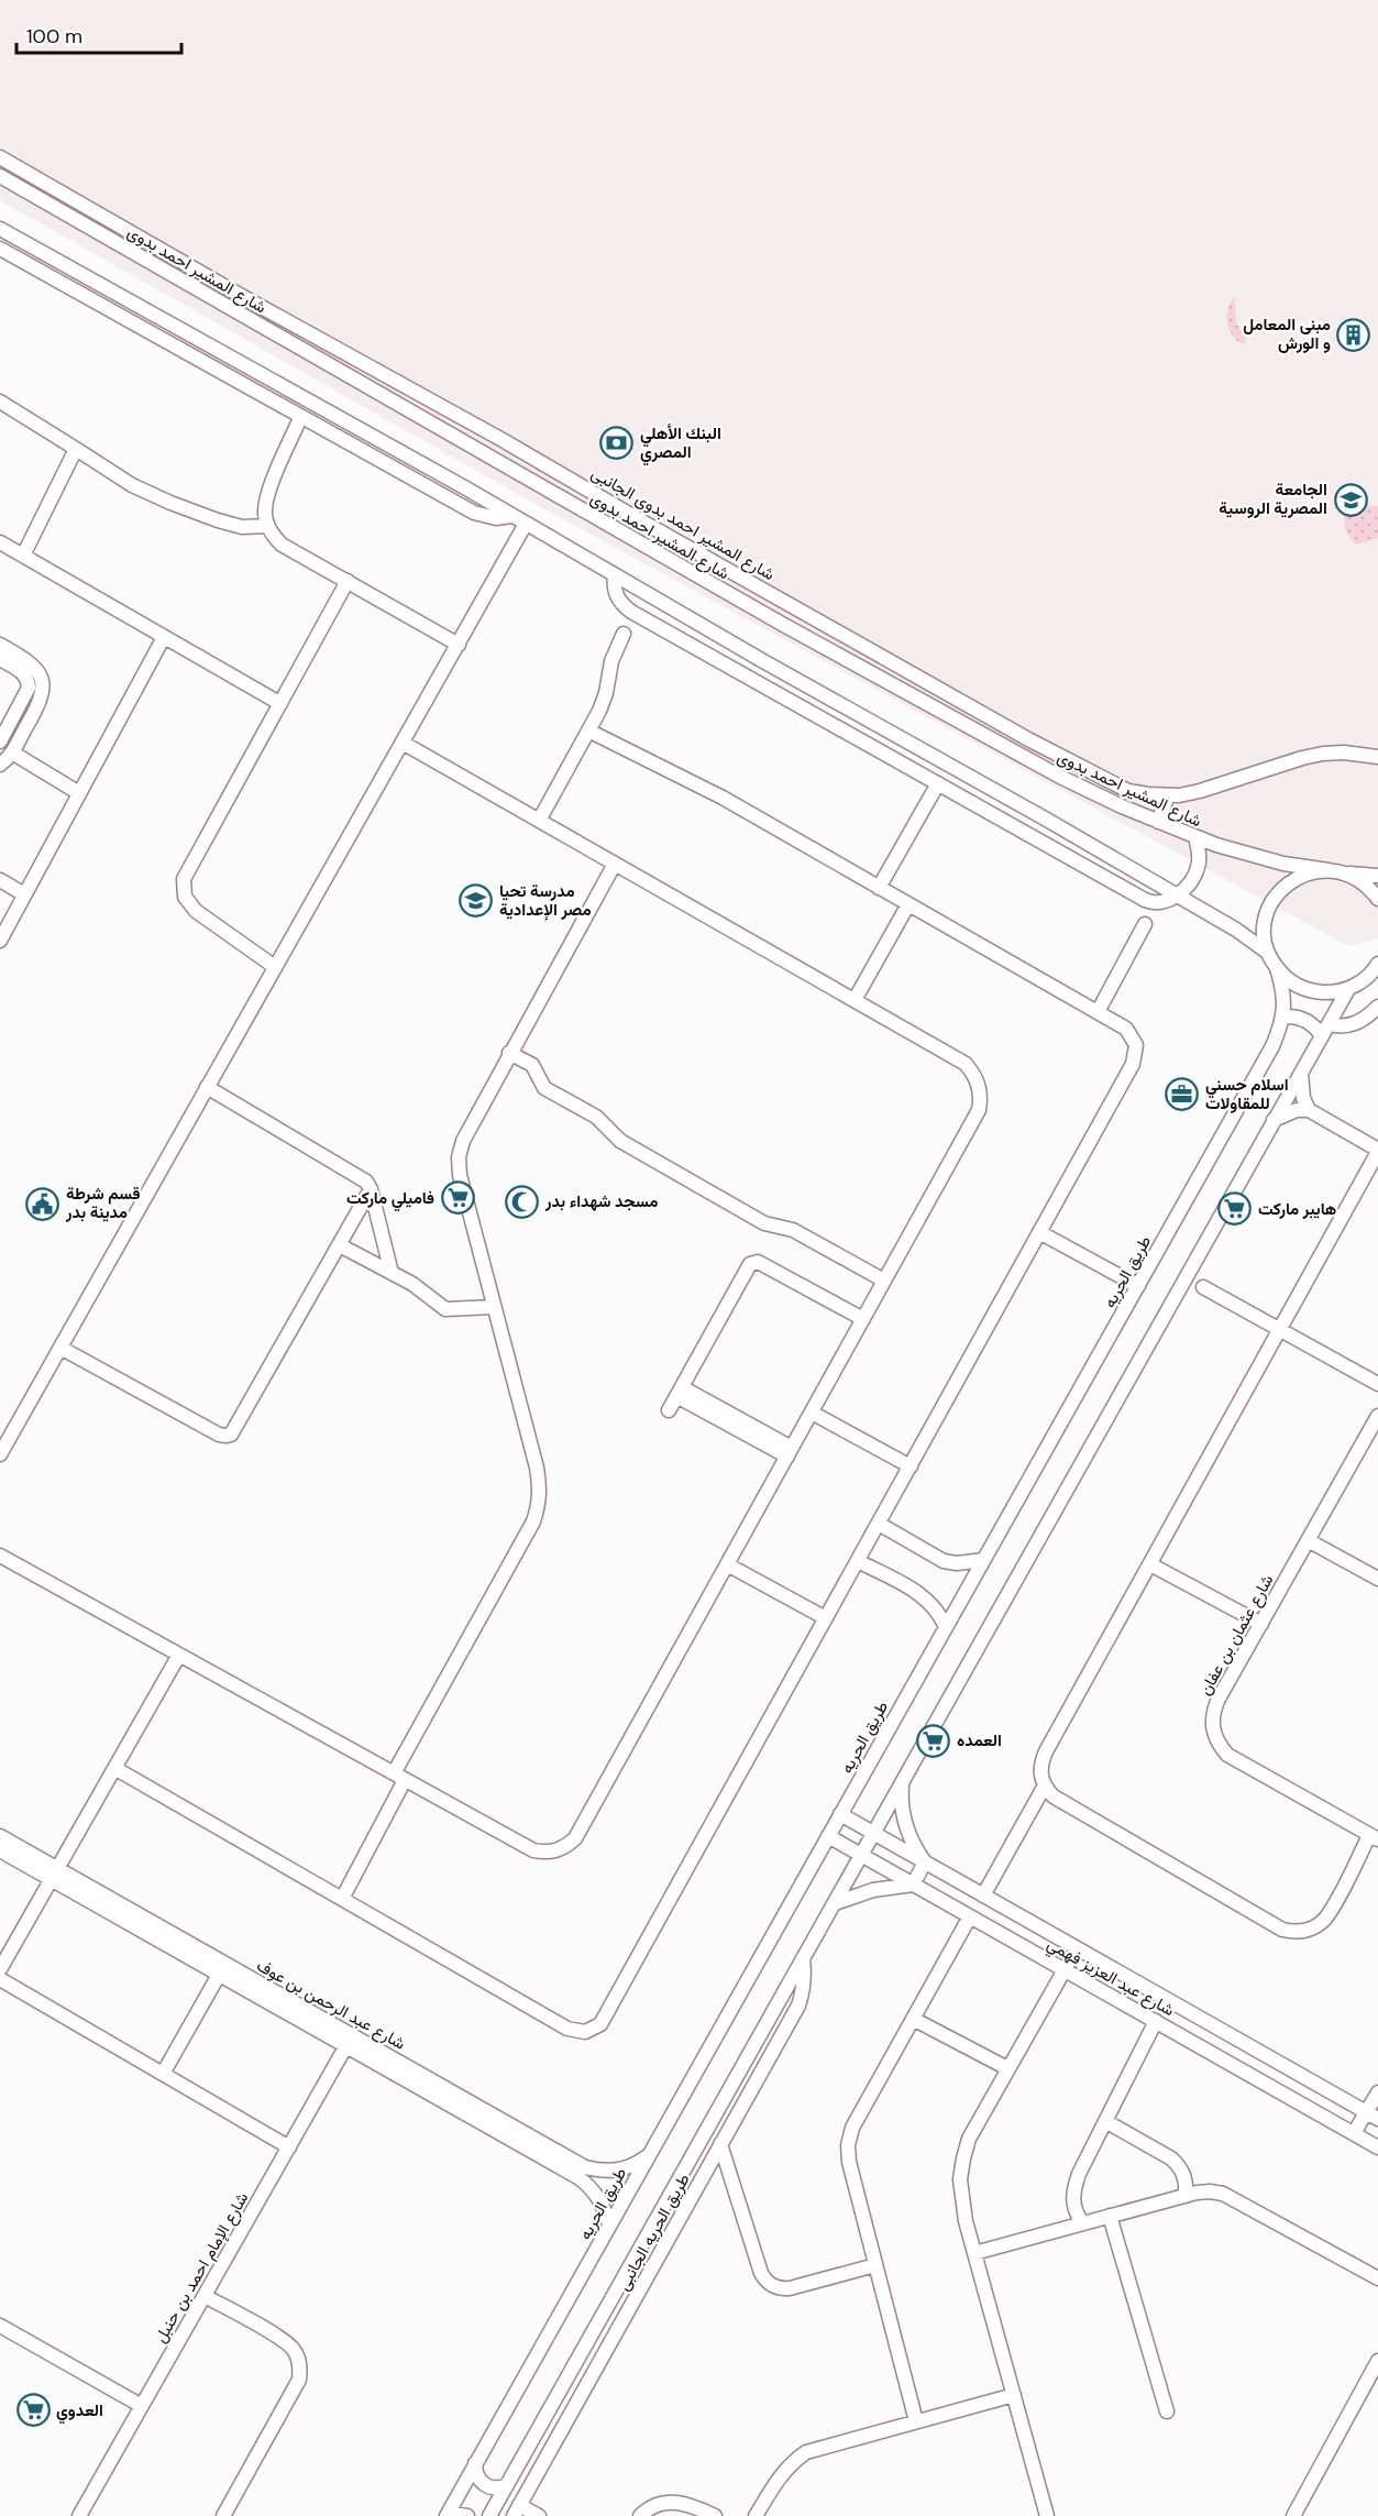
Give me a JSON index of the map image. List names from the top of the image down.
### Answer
{
  "streets": {
    "street": [
      "شارع المشير احمد بدوى",
      "شارع المشير احمد بدوى الجانبى",
      "طريق الحريه",
      "شارع عثمان بن عفان",
      "شارع عبد العزيز فهمي",
      "شارع عبد الرحمن بن عوف",
      "طريق الحريه الجانبى",
      "شارع الإمام احمد بن حنبل"
    ]
  },
  "crossings": [
    ["طريق الحريه", "شارع عبد العزيز فهمي"],
    ["طريق الحريه", "شارع عبد الرحمن بن عوف"],
    ["شارع عبد الرحمن بن عوف", "شارع الإمام احمد بن حنبل"]
  ],
  "places": {
    "building": ["مبنى المعامل و الورش"],
    "bank": ["البنك الأهلي المصري"],
    "school or university": ["الجامعة المصرية الروسية", "مدرسة تحيا مصر الإعدادية"],
    "office": ["اسلام حسني للمقاولات"],
    "supermarket": [
      "فاميلي ماركت",
      "هايبر ماركت",
      "العمده",
      "العدوي"
    ],
    "mosque": ["مسجد شهداء بدر"],
    "public building": ["قسم شرطة مدينة بدر"]
  },
  "scale_bar": "100 m"
}
